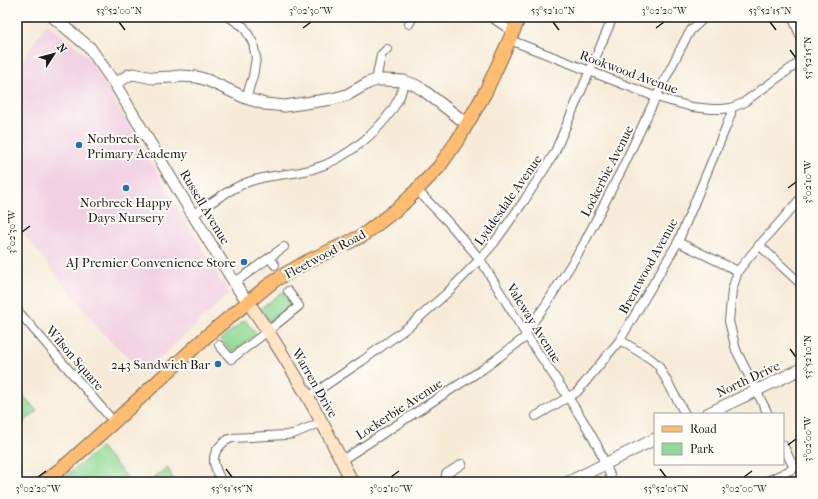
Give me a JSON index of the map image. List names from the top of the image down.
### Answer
{
  "streets": {
    "main road": ["Fleetwood Road", "Warren Drive"],
    "street": [
      "Rookwood Avenue",
      "Lockerbie Avenue",
      "Lyddesdale Avenue",
      "Russell Avenue",
      "Brentwood Avenue",
      "Valeway Avenue",
      "Wilson Square",
      "North Drive"
    ]
  },
  "crossings": [
    ["Rookwood Avenue", "Lockerbie Avenue"],
    ["Rookwood Avenue", "Lyddesdale Avenue"],
    ["Rookwood Avenue", "Fleetwood Road"],
    ["Rookwood Avenue", "Brentwood Avenue"],
    ["Lockerbie Avenue", "Valeway Avenue"],
    ["Lockerbie Avenue", "Warren Drive"],
    ["Lyddesdale Avenue", "Valeway Avenue"],
    ["Lyddesdale Avenue", "Warren Drive"],
    ["Russell Avenue", "Fleetwood Road"],
    ["Russell Avenue", "Warren Drive"],
    ["Fleetwood Road", "Valeway Avenue"],
    ["Fleetwood Road", "Wilson Square"],
    ["Fleetwood Road", "Warren Drive"],
    ["Brentwood Avenue", "Valeway Avenue"]
  ],
  "places": [
    "Norbreck Primary Academy",
    "Norbreck Happy Days Nursery",
    "AJ Premier Convenience Store",
    "243 Sandwich Bar"
  ],
  "legend": ["Road", "Park"],
  "north": "top right",
  "coordinates": [
    "53°52'00\"N",
    "3°02'30\"W",
    "53°52'10\"N",
    "3°02'20\"W",
    "53°52'15\"N",
    "3°02'10\"W",
    "3°02'00\"W",
    "53°51'55\"N",
    "53°52'05\"N"
  ]
}
